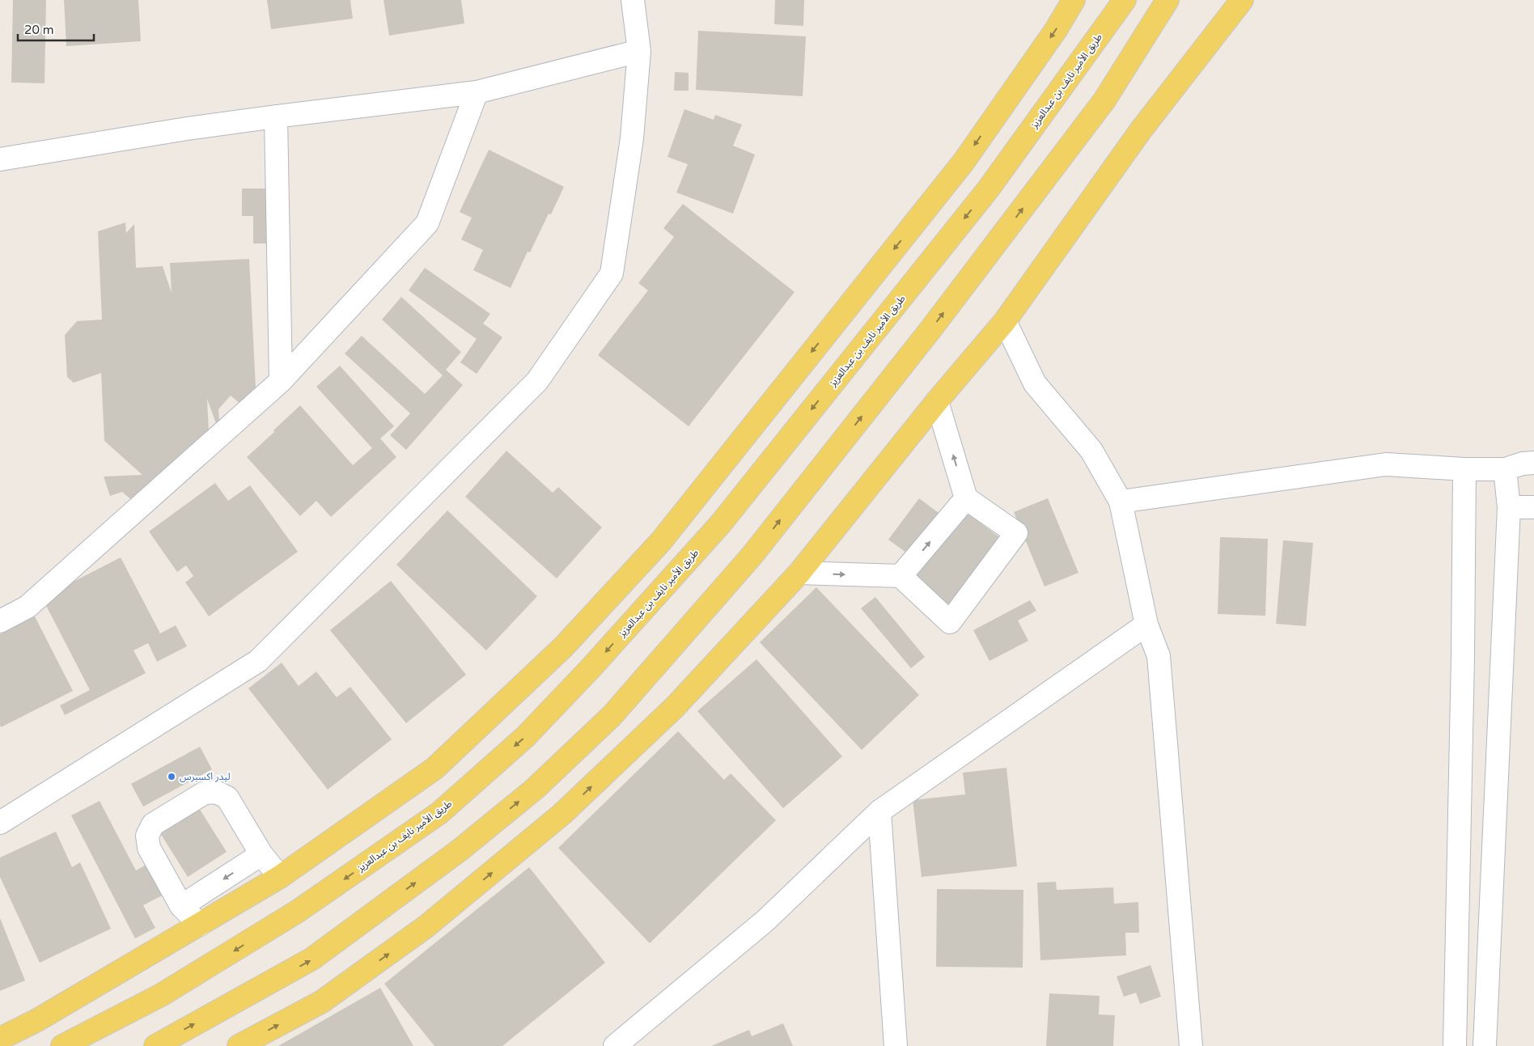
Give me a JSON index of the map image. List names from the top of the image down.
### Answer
{
  "streets": {
    "main road": ["طريق الأمير نايف بن عبدالعزيز"]
  },
  "places": ["ليدر اكسبرس"],
  "scale_bar": "20 m"
}
